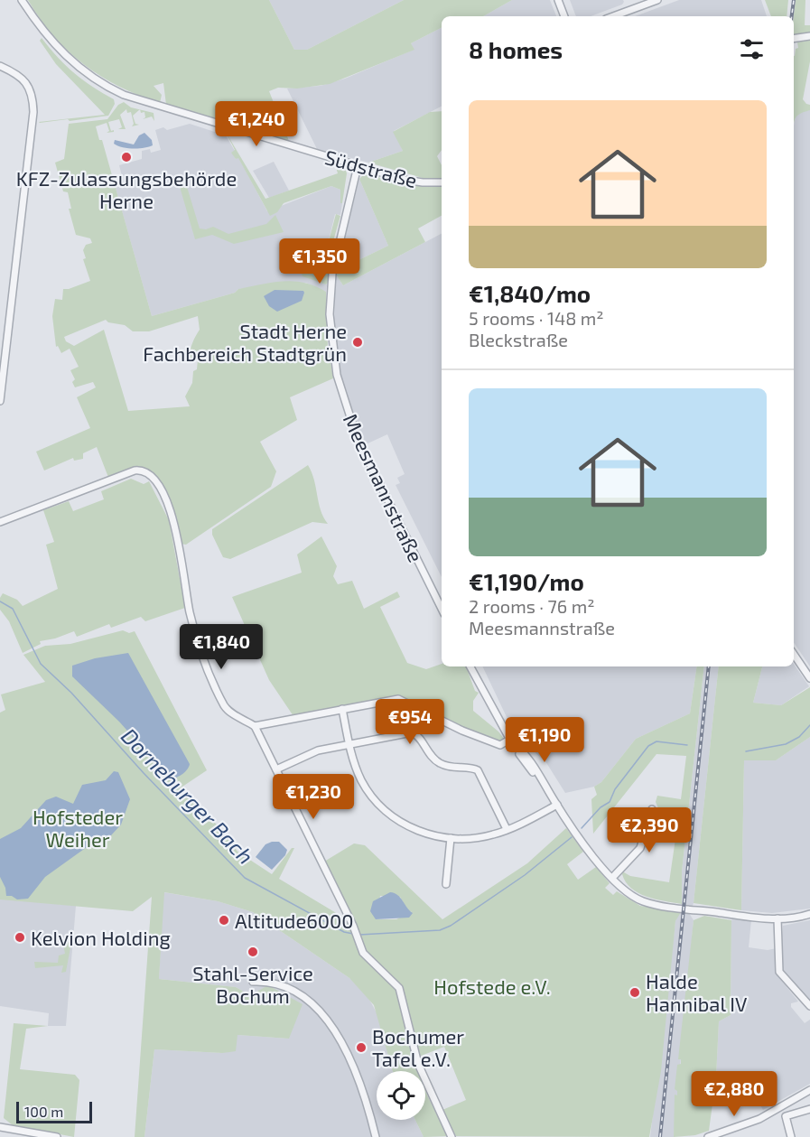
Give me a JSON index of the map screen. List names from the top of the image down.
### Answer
{
  "streets": {
    "street": ["Südstraße", "Meesmannstraße"]
  },
  "crossings": [
    ["Südstraße", "Meesmannstraße"]
  ],
  "water": ["Dorneburger Bach"],
  "parks": ["Hofsteder Weiher", "Hofstede e.V."],
  "places": [
    "KFZ-Zulassungsbehörde Herne",
    "Stadt Herne Fachbereich Stadtgrün",
    "Altitude6000",
    "Kelvion Holding",
    "Stahl-Service Bochum",
    "Halde Hannibal IV",
    "Bochumer Tafel e.V."
  ],
  "scale_bar": "100 m",
  "page": {
    "heading": "8 homes",
    "list": [
      {
        "name": "€1,840/mo",
        "note": "5 rooms · 148 m² · Bleckstraße"
      },
      {
        "name": "€1,190/mo",
        "note": "2 rooms · 76 m² · Meesmannstraße"
      }
    ],
    "price": [
      "€1,240",
      "€1,350",
      "€1,840",
      "€954",
      "€1,190",
      "€1,230",
      "€2,390",
      "€2,880"
    ],
    "scale": "100 m"
  }
}
